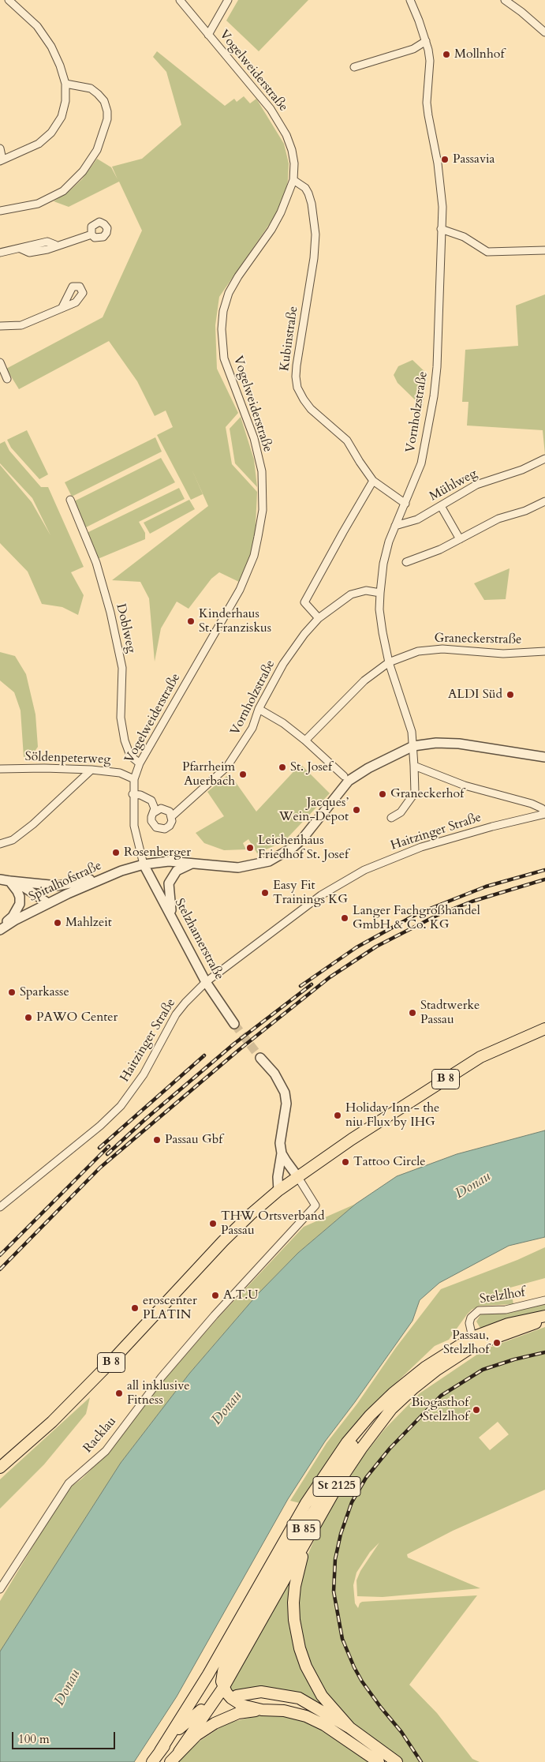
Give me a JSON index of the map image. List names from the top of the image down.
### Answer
{
  "streets": {
    "main road": ["B 8", "St 2125", "B 85"],
    "street": [
      "Vogelweiderstraße",
      "Kubinstraße",
      "Vornholzstraße",
      "Mühlweg",
      "Doblweg",
      "Graneckerstraße",
      "Söldenpeterweg",
      "Haitzinger Straße",
      "Spitalhofstraße",
      "Stelzhamerstraße",
      "Stelzlhof",
      "Racklau"
    ]
  },
  "crossings": [
    ["Vogelweiderstraße", "Kubinstraße"],
    ["Vogelweiderstraße", "Vornholzstraße"],
    ["Vogelweiderstraße", "Doblweg"],
    ["Vogelweiderstraße", "Söldenpeterweg"],
    ["Vogelweiderstraße", "Spitalhofstraße"],
    ["Vogelweiderstraße", "Stelzhamerstraße"],
    ["Kubinstraße", "Vornholzstraße"],
    ["Vornholzstraße", "Mühlweg"],
    ["Vornholzstraße", "Graneckerstraße"],
    ["Vornholzstraße", "Spitalhofstraße"],
    ["Haitzinger Straße", "Stelzhamerstraße"],
    ["Spitalhofstraße", "Stelzhamerstraße"],
    ["B 8", "Racklau"],
    ["Stelzlhof", "St 2125"],
    ["St 2125", "B 85"]
  ],
  "water": ["Donau"],
  "places": [
    "Mollnhof",
    "Passavia",
    "Kinderhaus St. Franziskus",
    "ALDI Süd",
    "St. Josef",
    "Pfarrheim Auerbach",
    "Graneckerhof",
    "Jacques’ Wein-Depot",
    "Leichenhaus Friedhof St. Josef",
    "Rosenberger",
    "Easy Fit Trainings KG",
    "Langer Fachgroßhandel GmbH & Co. KG",
    "Mahlzeit",
    "Sparkasse",
    "Stadtwerke Passau",
    "PAWO Center",
    "Holiday Inn - the niu Flux by IHG",
    "Passau Gbf",
    "Tattoo Circle",
    "THW Ortsverband Passau",
    "A.T.U",
    "eroscenter PLATIN",
    "Passau, Stelzlhof",
    "all inklusive Fitness",
    "Biogasthof Stelzlhof"
  ],
  "scale_bar": "100 m"
}
